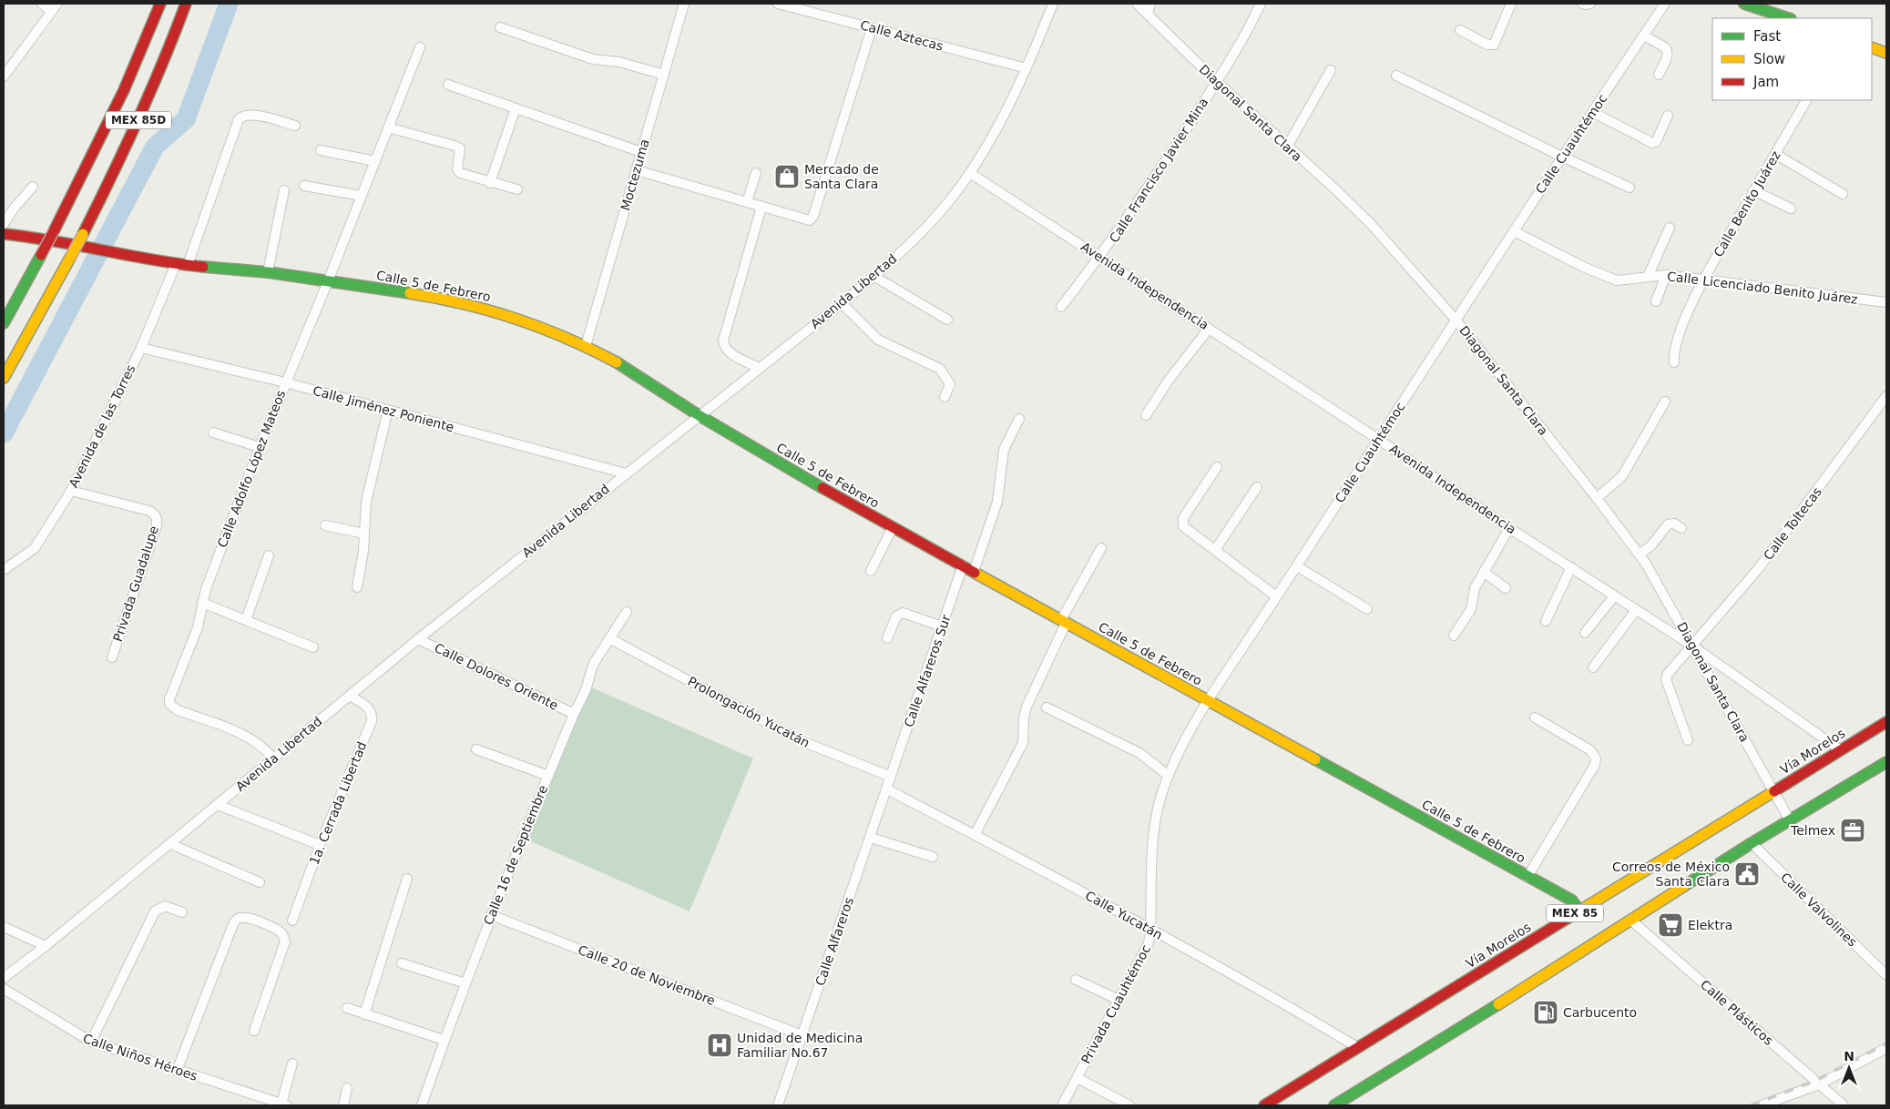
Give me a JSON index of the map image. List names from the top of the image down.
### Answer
{
  "streets": {
    "main road": [
      "MEX 85D",
      "Calle 5 de Febrero",
      "Vía Morelos",
      "MEX 85"
    ],
    "street": [
      "Calle Aztecas",
      "Diagonal Santa Clara",
      "Calle Cuauhtémoc",
      "Calle Francisco Javier Mina",
      "Moctezuma",
      "Calle Benito Juárez",
      "Avenida Independencia",
      "Calle Licenciado Benito Juárez",
      "Avenida Libertad",
      "Calle Jiménez Poniente",
      "Avenida de las Torres",
      "Calle Adolfo López Mateos",
      "Calle Toltecas",
      "Privada Guadalupe",
      "Calle Alfareros Sur",
      "Calle Dolores Oriente",
      "Prolongación Yucatán",
      "1a. Cerrada Libertad",
      "Calle 16 de Septiembre",
      "Calle Valvolines",
      "Calle Yucatán",
      "Calle Alfareros",
      "Calle 20 de Noviembre",
      "Privada Cuauhtémoc",
      "Calle Plásticos",
      "Calle Niños Héroes"
    ]
  },
  "crossings": [
    ["Calle Aztecas", "Avenida Libertad"],
    ["Diagonal Santa Clara", "Calle Cuauhtémoc"],
    ["Diagonal Santa Clara", "Calle Francisco Javier Mina"],
    ["Diagonal Santa Clara", "Avenida Independencia"],
    ["Diagonal Santa Clara", "Calle Toltecas"],
    ["Diagonal Santa Clara", "Vía Morelos"],
    ["Diagonal Santa Clara", "MEX 85"],
    ["Calle Cuauhtémoc", "Calle 5 de Febrero"],
    ["Calle Cuauhtémoc", "Avenida Independencia"],
    ["Calle Cuauhtémoc", "Calle Licenciado Benito Juárez"],
    ["Calle Cuauhtémoc", "Calle Yucatán"],
    ["Calle Cuauhtémoc", "Privada Cuauhtémoc"],
    ["Calle Francisco Javier Mina", "Avenida Independencia"],
    ["Moctezuma", "Calle 5 de Febrero"],
    ["Calle Benito Juárez", "Calle Licenciado Benito Juárez"],
    ["Calle 5 de Febrero", "Avenida Libertad"],
    ["Calle 5 de Febrero", "Avenida de las Torres"],
    ["Calle 5 de Febrero", "Calle Adolfo López Mateos"],
    ["Calle 5 de Febrero", "Calle Alfareros Sur"],
    ["Calle 5 de Febrero", "Vía Morelos"],
    ["Avenida Independencia", "Avenida Libertad"],
    ["Avenida Independencia", "Calle Toltecas"],
    ["Avenida Independencia", "Vía Morelos"],
    ["Avenida Libertad", "Calle Jiménez Poniente"],
    ["Avenida Libertad", "Calle Adolfo López Mateos"],
    ["Avenida Libertad", "Calle Dolores Oriente"],
    ["Avenida Libertad", "1a. Cerrada Libertad"],
    ["Calle Jiménez Poniente", "Avenida de las Torres"],
    ["Calle Jiménez Poniente", "Calle Adolfo López Mateos"],
    ["Avenida de las Torres", "Privada Guadalupe"],
    ["Calle Alfareros Sur", "Prolongación Yucatán"],
    ["Calle Alfareros Sur", "Calle Alfareros"],
    ["Calle Dolores Oriente", "Calle 16 de Septiembre"],
    ["Prolongación Yucatán", "Calle 16 de Septiembre"],
    ["Prolongación Yucatán", "Calle Alfareros"],
    ["Vía Morelos", "Calle Yucatán"],
    ["Calle 16 de Septiembre", "Calle 20 de Noviembre"],
    ["Calle Valvolines", "MEX 85"],
    ["MEX 85", "Calle Plásticos"],
    ["Calle Yucatán", "Calle Alfareros"],
    ["Calle Yucatán", "Privada Cuauhtémoc"],
    ["Calle Alfareros", "Calle 20 de Noviembre"]
  ],
  "places": {
    "shop": ["Mercado de Santa Clara"],
    "office": ["Telmex"],
    "public building": ["Correos de México Santa Clara"],
    "supermarket": ["Elektra"],
    "fuel station": ["Carbucento"],
    "hospital": ["Unidad de Medicina Familiar No.67"]
  },
  "legend": ["Fast", "Slow", "Jam"],
  "north": "top"
}
